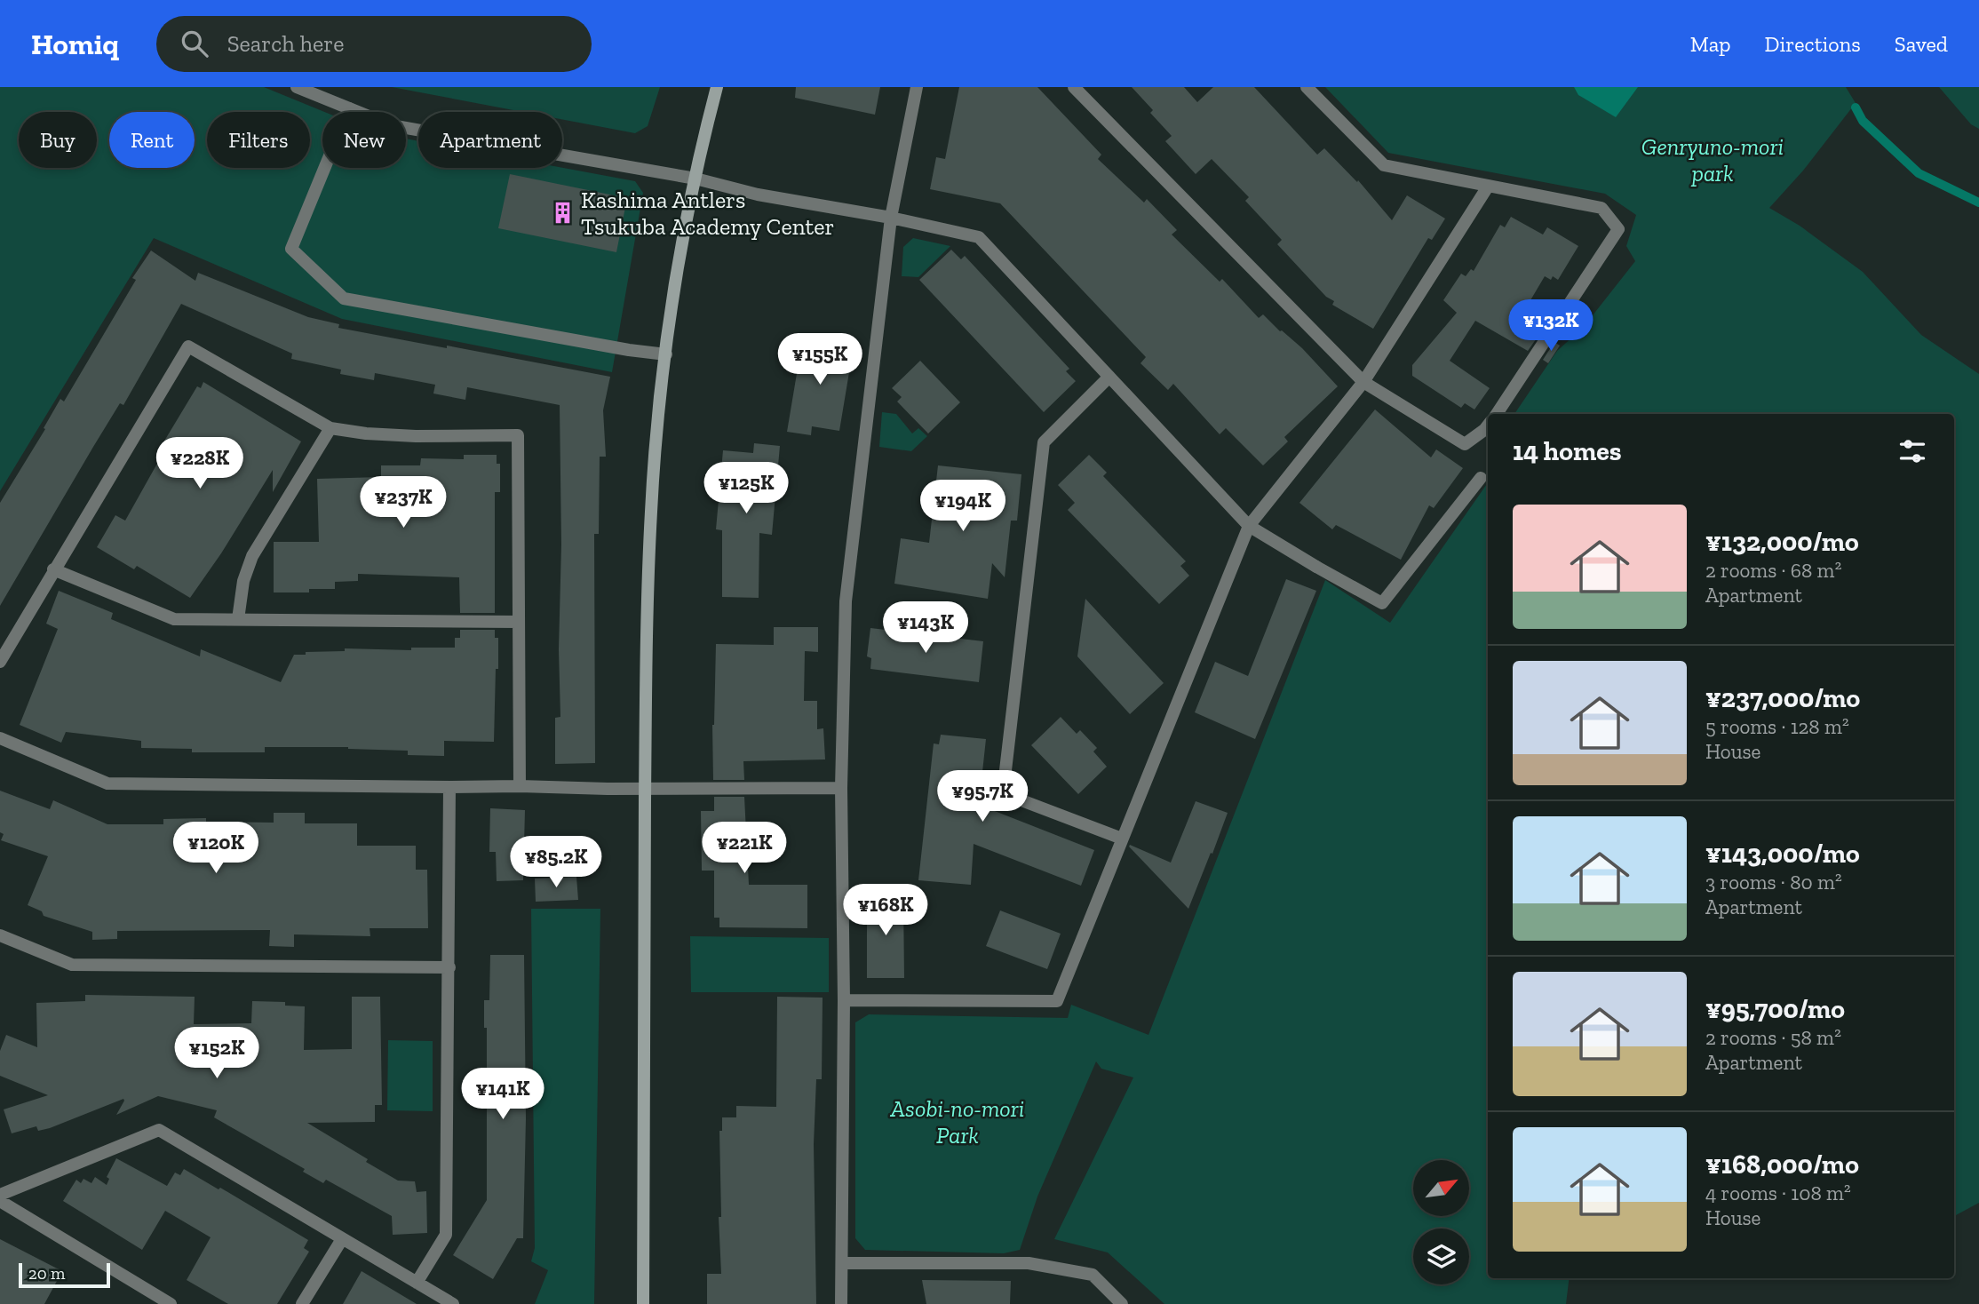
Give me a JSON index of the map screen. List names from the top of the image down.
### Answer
{
  "parks": ["Genryuno-mori park", "Asobi-no-mori Park"],
  "places": {
    "building": ["Kashima Antlers Tsukuba Academy Center"]
  },
  "scale_bar": "20 m",
  "north": "top right",
  "page": {
    "header": "Homiq",
    "search": "Search here",
    "nav": ["Map", "Directions", "Saved"],
    "chip": [
      "Buy",
      "Rent",
      "Filters",
      "New",
      "Apartment"
    ],
    "price": [
      "¥132K",
      "¥155K",
      "¥228K",
      "¥125K",
      "¥237K",
      "¥194K",
      "¥143K",
      "¥95.7K",
      "¥120K",
      "¥221K",
      "¥85.2K",
      "¥168K",
      "¥152K",
      "¥141K"
    ],
    "heading": "14 homes",
    "list": [
      {
        "name": "¥132,000/mo",
        "note": "2 rooms · 68 m² · Apartment"
      },
      {
        "name": "¥237,000/mo",
        "note": "5 rooms · 128 m² · House"
      },
      {
        "name": "¥143,000/mo",
        "note": "3 rooms · 80 m² · Apartment"
      },
      {
        "name": "¥95,700/mo",
        "note": "2 rooms · 58 m² · Apartment"
      },
      {
        "name": "¥168,000/mo",
        "note": "4 rooms · 108 m² · House"
      }
    ],
    "scale": "20 m"
  }
}
